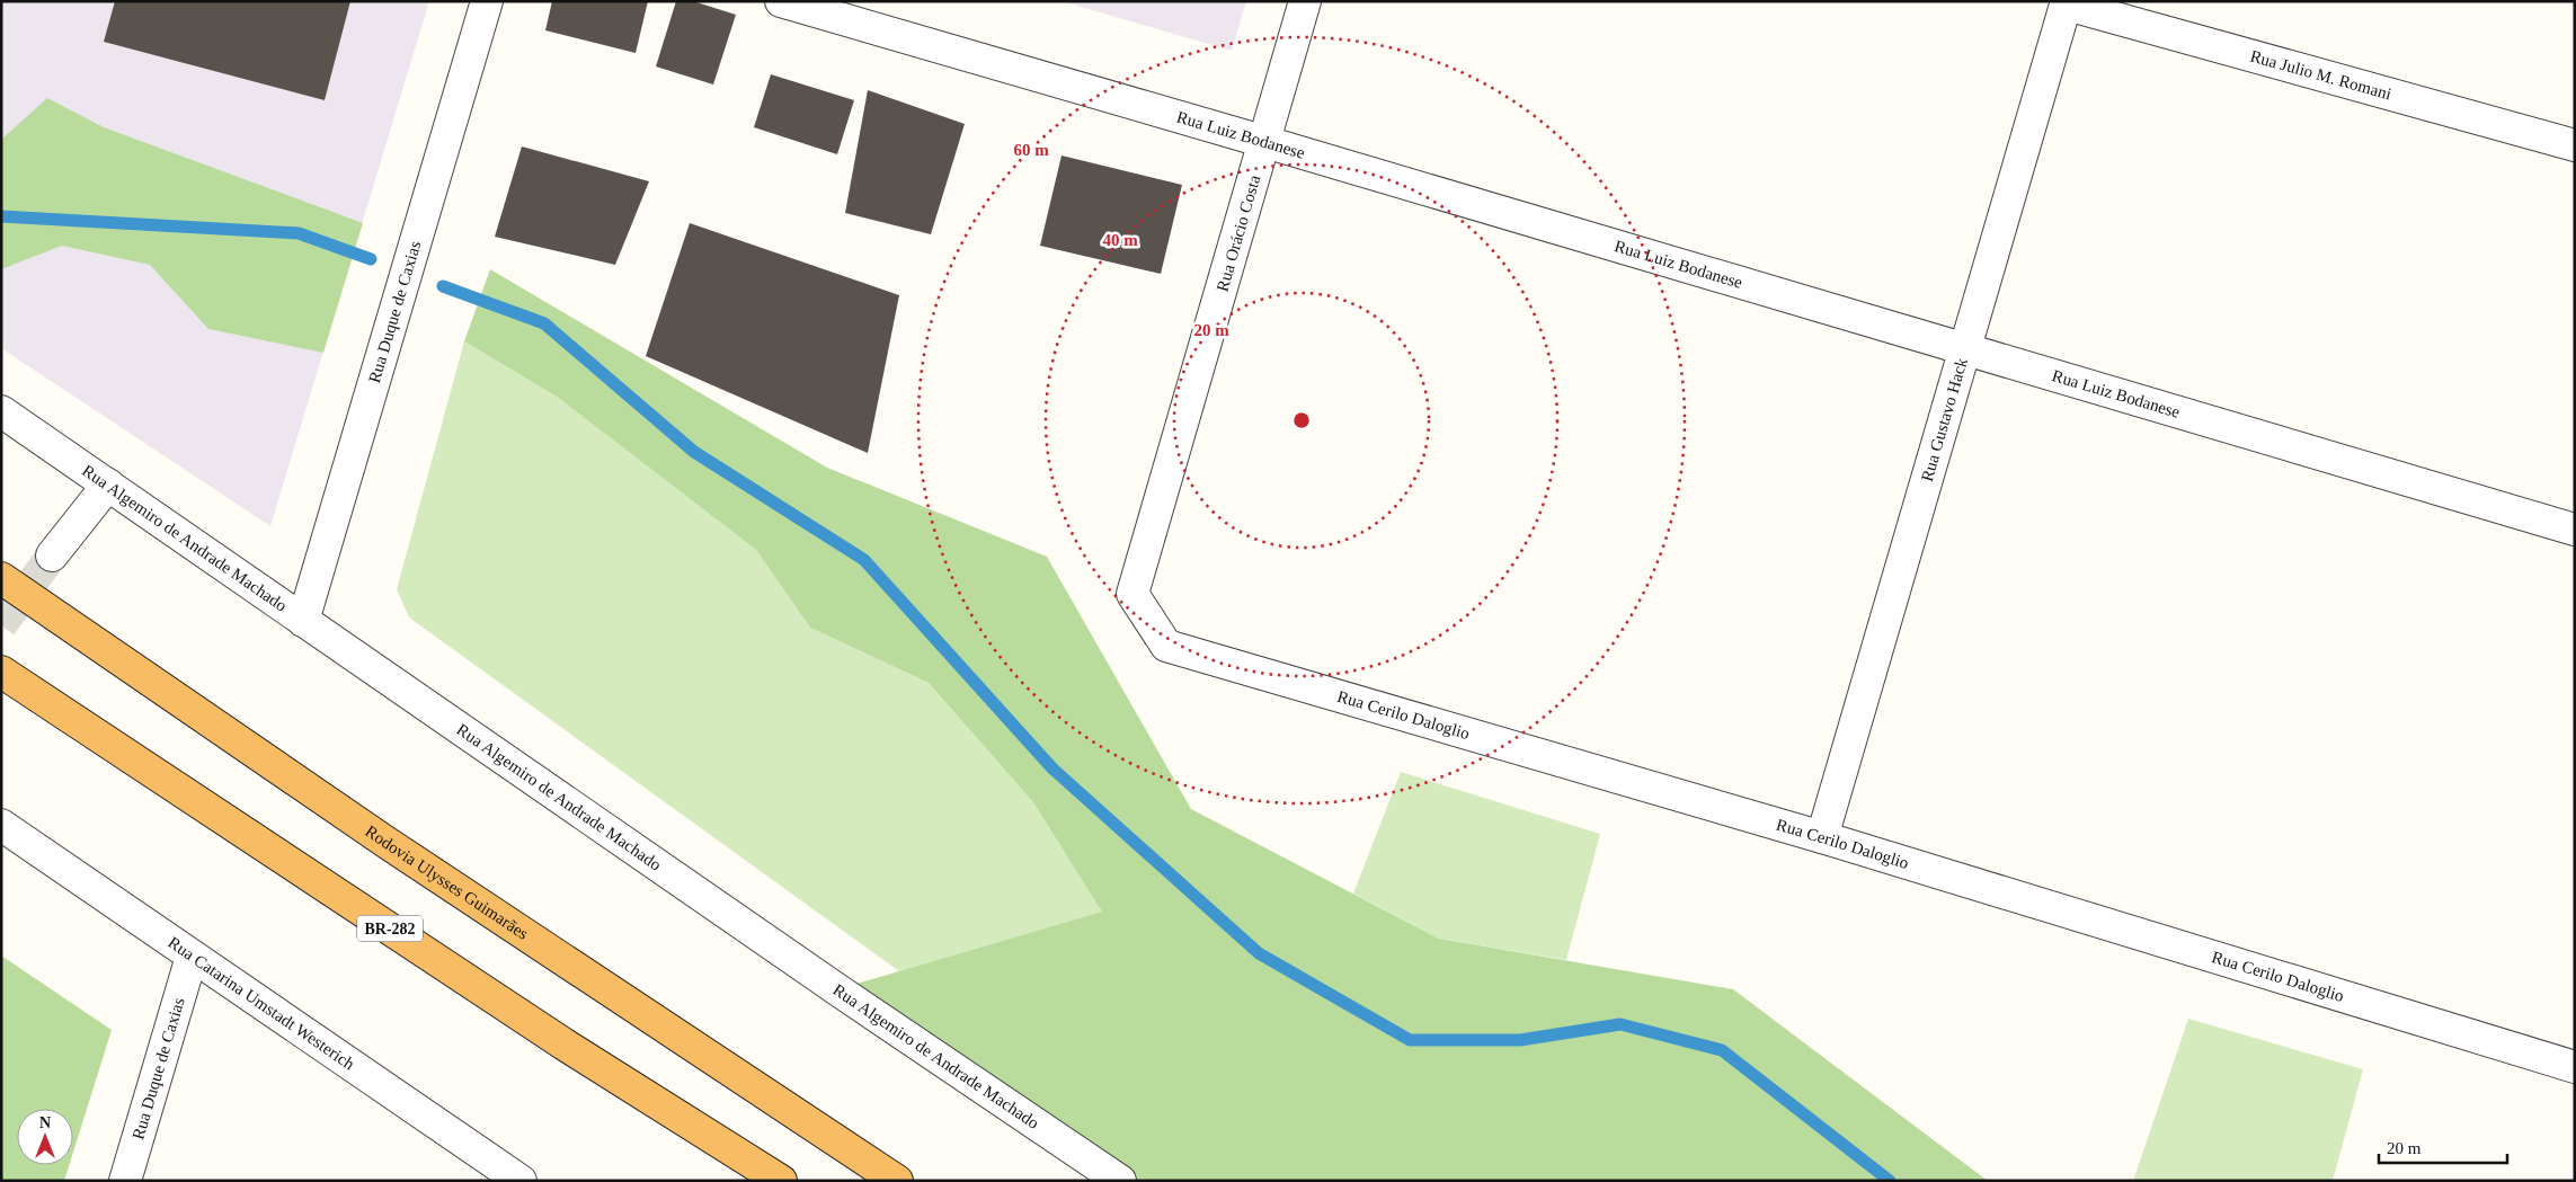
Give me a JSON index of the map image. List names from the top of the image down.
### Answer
{
  "streets": {
    "highway": ["Rodovia Ulysses Guimarães", "BR-282"],
    "street": [
      "Rua Julio M. Romani",
      "Rua Luiz Bodanese",
      "Rua Orácio Costa",
      "Rua Duque de Caxias",
      "Rua Gustavo Hack",
      "Rua Algemiro de Andrade Machado",
      "Rua Cerilo Daloglio",
      "Rua Catarina Umstadt Westerich"
    ]
  },
  "crossings": [
    ["Rua Julio M. Romani", "Rua Gustavo Hack"],
    ["Rua Luiz Bodanese", "Rua Orácio Costa"],
    ["Rua Luiz Bodanese", "Rua Gustavo Hack"],
    ["Rua Orácio Costa", "Rua Cerilo Daloglio"],
    ["Rua Duque de Caxias", "Rua Algemiro de Andrade Machado"],
    ["Rua Duque de Caxias", "Rua Catarina Umstadt Westerich"],
    ["Rua Gustavo Hack", "Rua Cerilo Daloglio"]
  ],
  "scale_bar": "20 m",
  "north": "top",
  "rings": ["60 m", "40 m", "20 m"]
}
